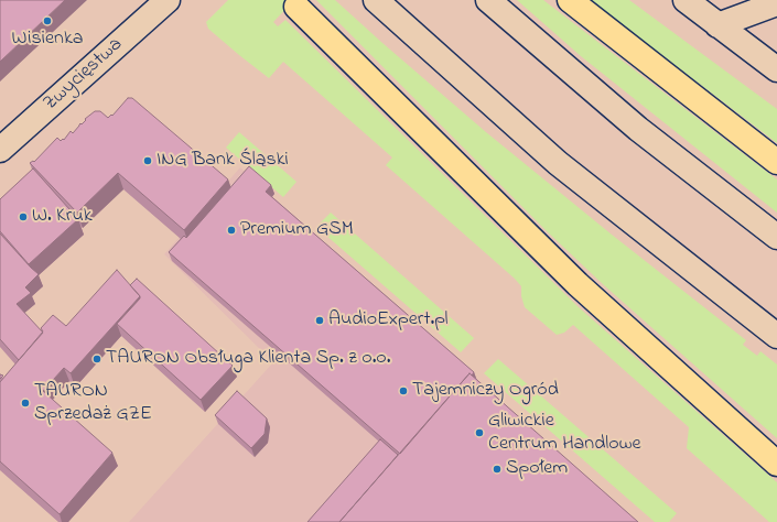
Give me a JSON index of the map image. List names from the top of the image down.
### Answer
{
  "streets": {
    "street": ["Zwycięstwa"]
  },
  "places": [
    "Wisienka",
    "ING Bank Śląski",
    "W. Kruk",
    "Premium GSM",
    "AudioExpert.pl",
    "TAURON Obsługa Klienta Sp. z o.o.",
    "Tajemniczy Ogród",
    "TAURON Sprzedaż GZE",
    "Gliwickie Centrum Handlowe",
    "Społem"
  ]
}
